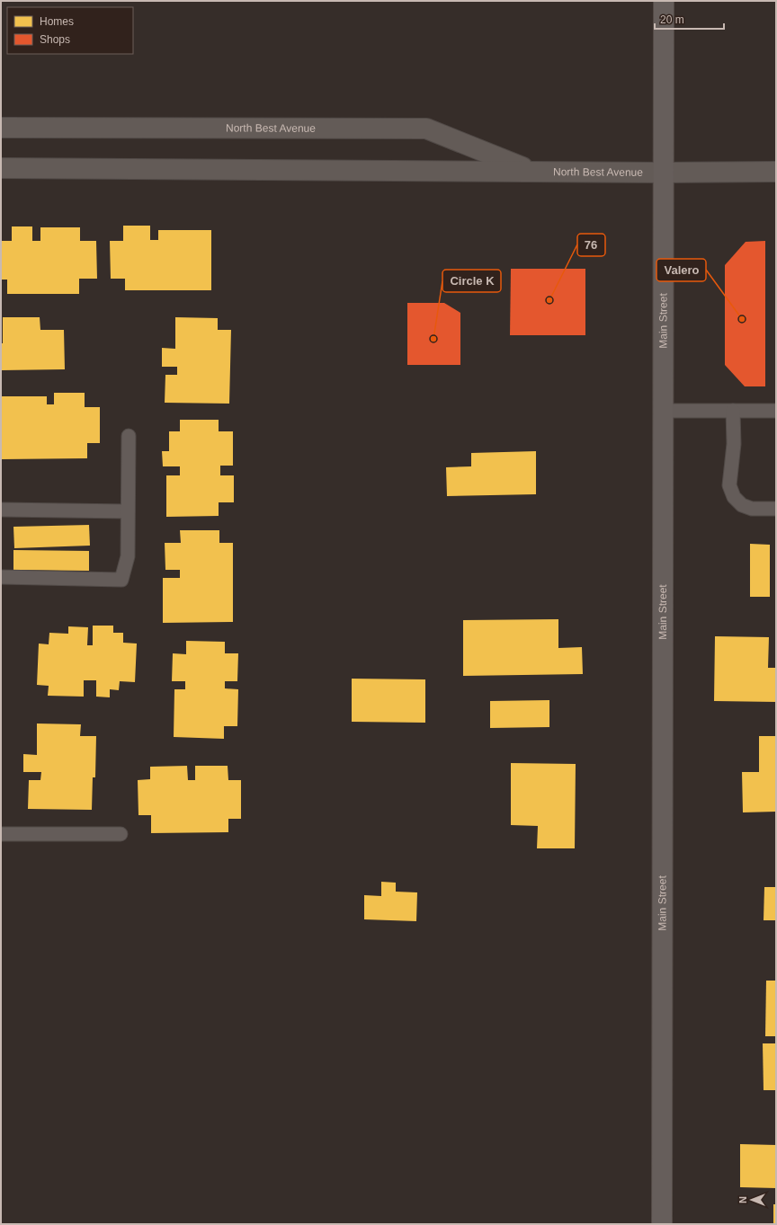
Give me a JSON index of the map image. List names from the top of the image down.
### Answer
{
  "streets": {
    "main road": ["Main Street"],
    "street": ["North Best Avenue"]
  },
  "crossings": [
    ["North Best Avenue", "Main Street"]
  ],
  "places": ["76", "Valero", "Circle K"],
  "legend": ["Homes", "Shops"],
  "scale_bar": "20 m",
  "north": "left"
}
